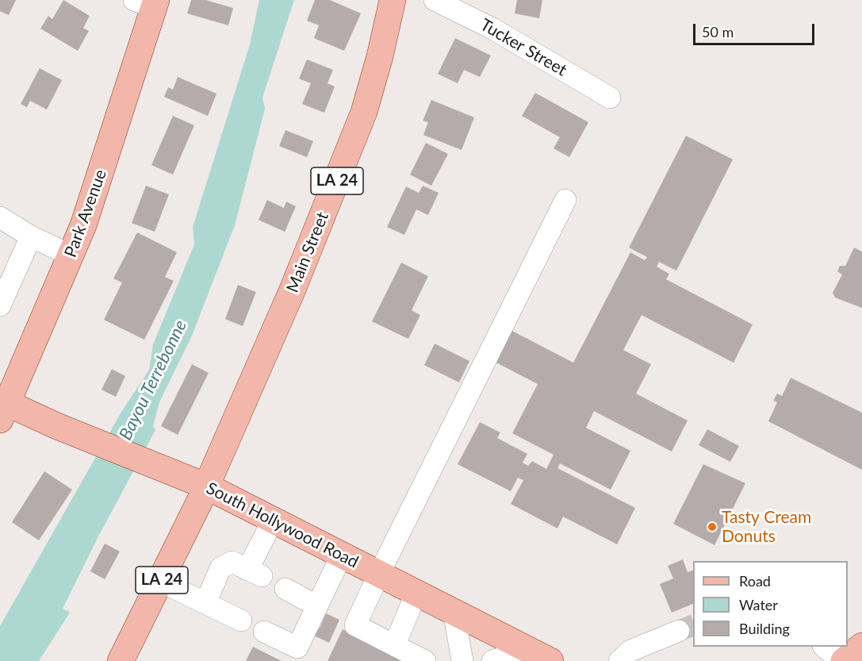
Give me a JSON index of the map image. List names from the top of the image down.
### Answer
{
  "streets": {
    "main road": [
      "LA 24",
      "Park Avenue",
      "Main Street",
      "South Hollywood Road"
    ],
    "street": ["Tucker Street"]
  },
  "crossings": [
    ["LA 24", "Main Street"],
    ["LA 24", "South Hollywood Road"],
    ["Park Avenue", "South Hollywood Road"],
    ["Main Street", "South Hollywood Road"]
  ],
  "water": ["Bayou Terrebonne"],
  "places": ["Tasty Cream Donuts"],
  "legend": ["Road", "Water", "Building"],
  "scale_bar": "50 m"
}
